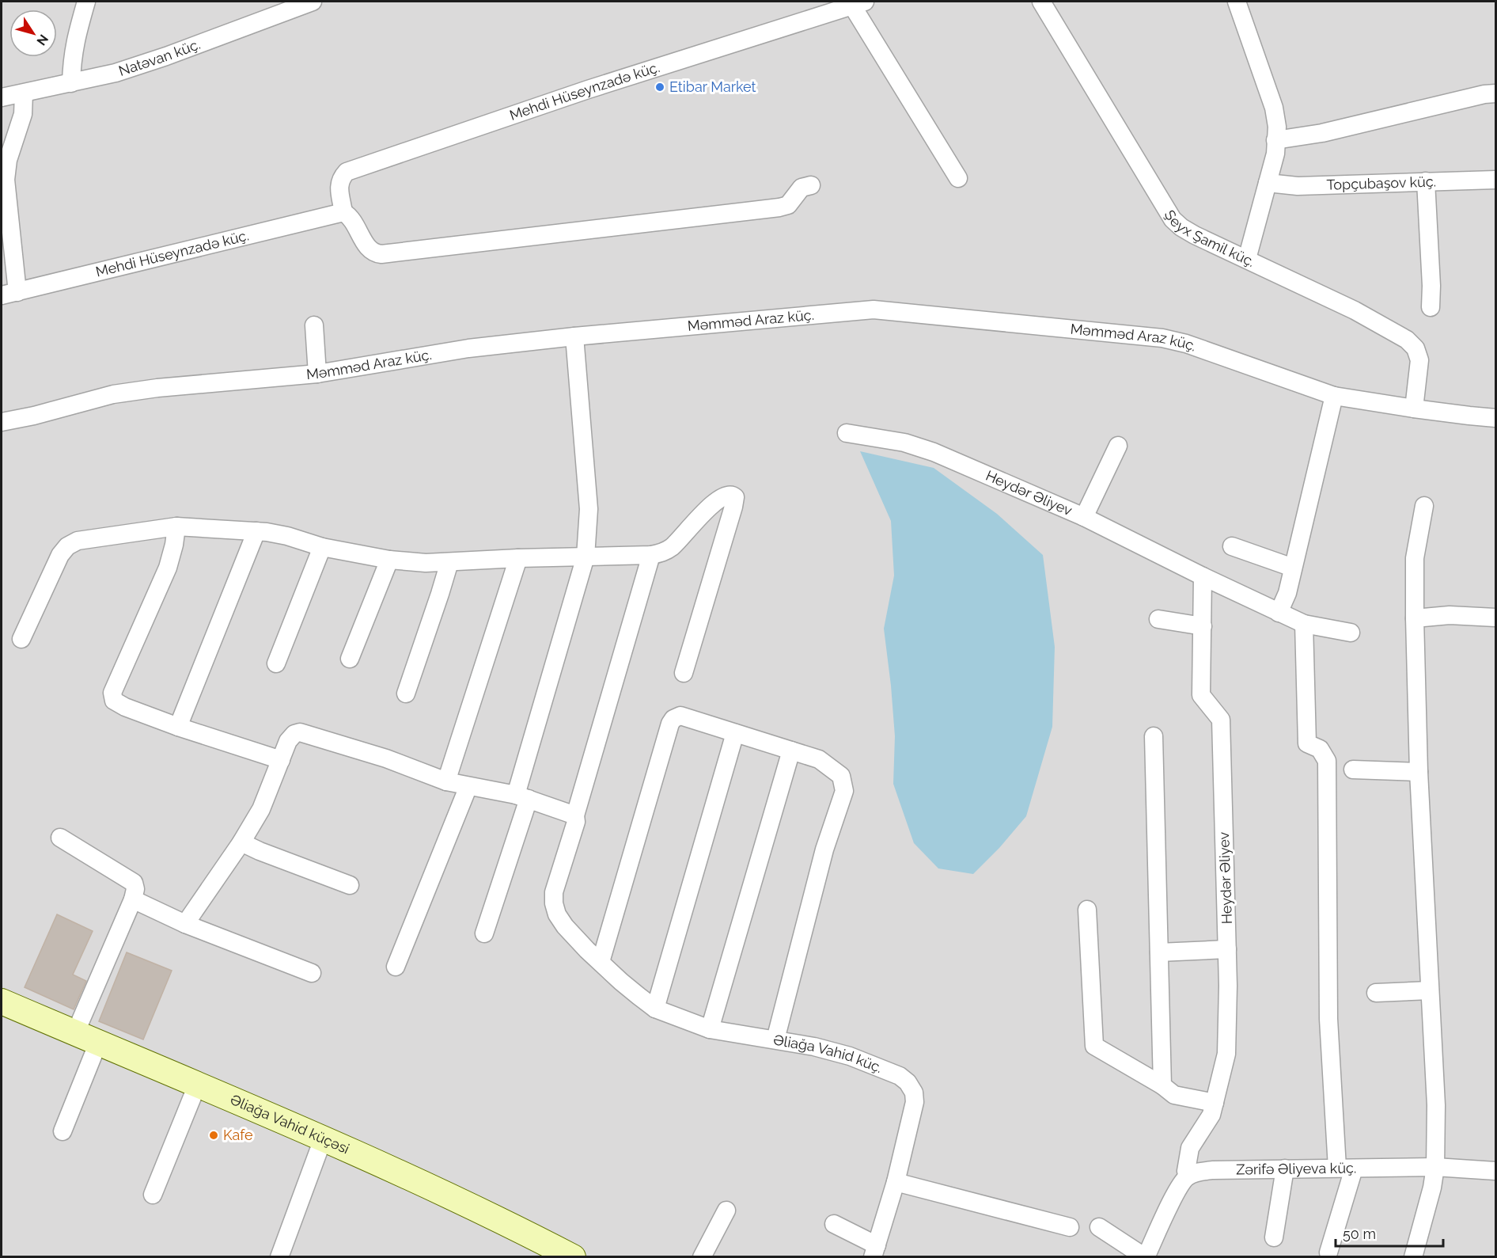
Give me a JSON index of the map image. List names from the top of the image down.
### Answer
{
  "streets": {
    "main road": ["Əliağa Vahid küçəsi"],
    "street": [
      "Natəvan küç.",
      "Mehdi Hüseynzadə küç.",
      "Topçubaşov küç.",
      "Şeyx Şamil küç.",
      "Məmməd Araz küç.",
      "Heydər Əliyev",
      "Əliağa Vahid küç.",
      "Zərifə Əliyeva küç."
    ]
  },
  "crossings": [
    ["Şeyx Şamil küç.", "Məmməd Araz küç."],
    ["Heydər Əliyev", "Zərifə Əliyeva küç."]
  ],
  "places": ["Etibar Market", "Kafe"],
  "scale_bar": "50 m",
  "north": "bottom right"
}
